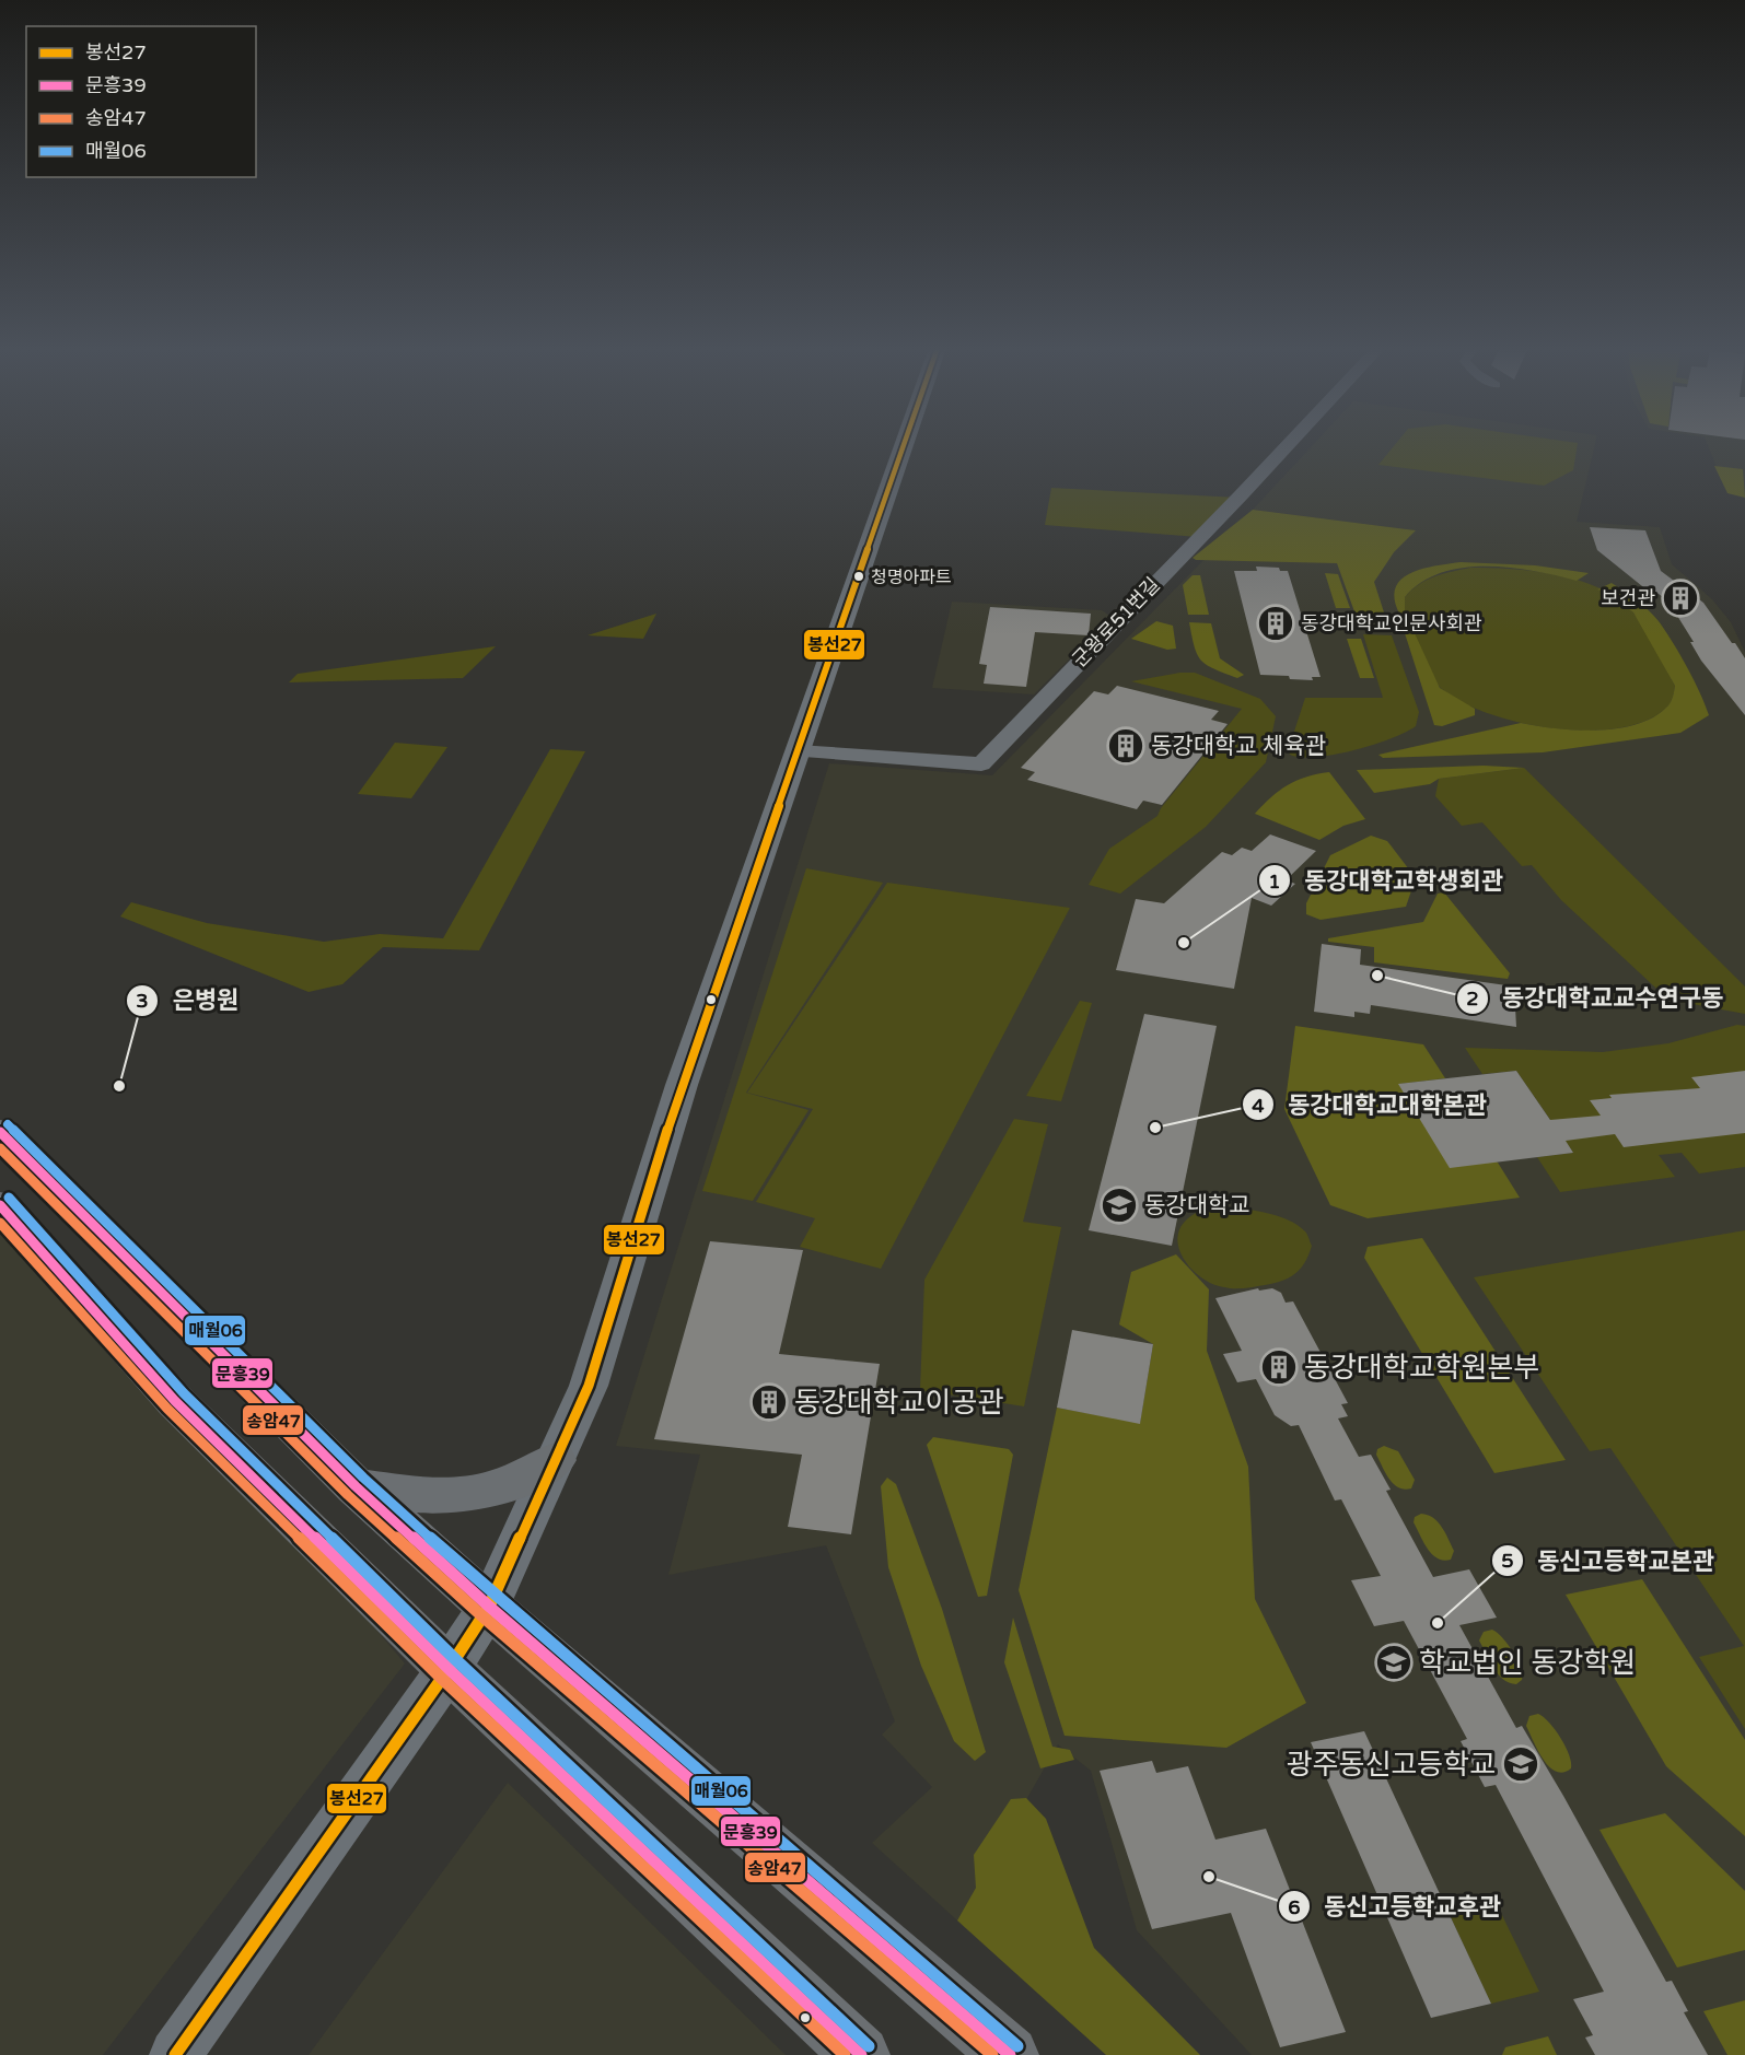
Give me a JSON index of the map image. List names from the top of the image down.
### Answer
{
  "streets": {
    "street": ["군왕로51번길"]
  },
  "places": {
    "other": [
      "청명아파트",
      "동강대학교학생회관",
      "동강대학교교수연구동",
      "은병원",
      "동강대학교대학본관",
      "동신고등학교본관",
      "동신고등학교후관"
    ],
    "building": [
      "보건관",
      "동강대학교인문사회관",
      "동강대학교 체육관",
      "동강대학교학원본부",
      "동강대학교이공관"
    ],
    "school or university": ["동강대학교", "학교법인 동강학원", "광주동신고등학교"]
  },
  "lines": [
    "transit line 봉선27",
    "transit line 매월06",
    "transit line 문흥39",
    "transit line 송암47"
  ],
  "legend": [
    "봉선27",
    "문흥39",
    "송암47",
    "매월06"
  ]
}
